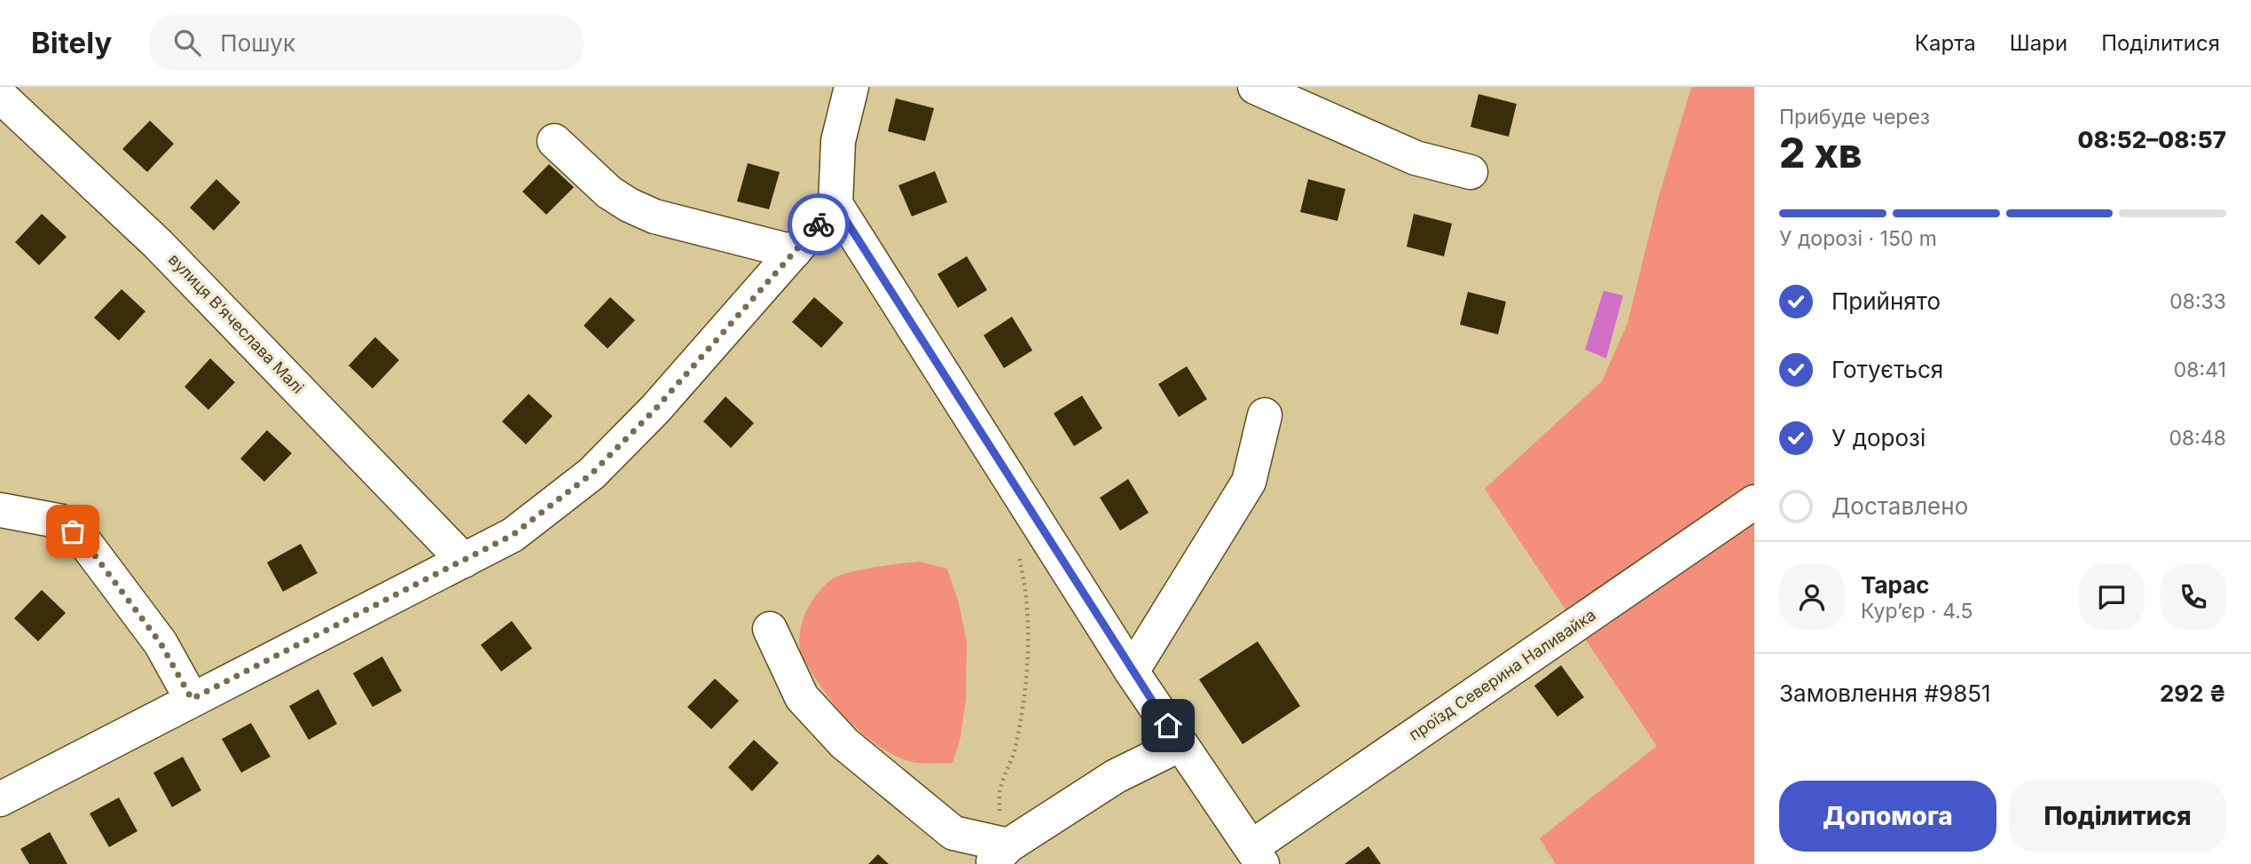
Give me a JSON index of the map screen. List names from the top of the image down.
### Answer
{
  "streets": {
    "street": ["вулиця Вʼячеслава Малі", "проїзд Северина Наливайка"]
  },
  "page": {
    "header": "Bitely",
    "search": "Пошук",
    "nav": ["Карта", "Шари", "Поділитися"],
    "heading": ["2 хв", "Прибуде через", "08:52–08:57"],
    "panel": [
      "Тарас",
      "Кур’єр · 4.5",
      "Замовлення #9851",
      "292 ₴"
    ],
    "bar": "У дорозі · 150 m",
    "list": [
      ["Прийнято", "08:33"],
      ["Готується", "08:41"],
      ["У дорозі", "08:48"],
      "Доставлено"
    ],
    "buttons": ["Допомога", "Поділитися"]
  }
}
